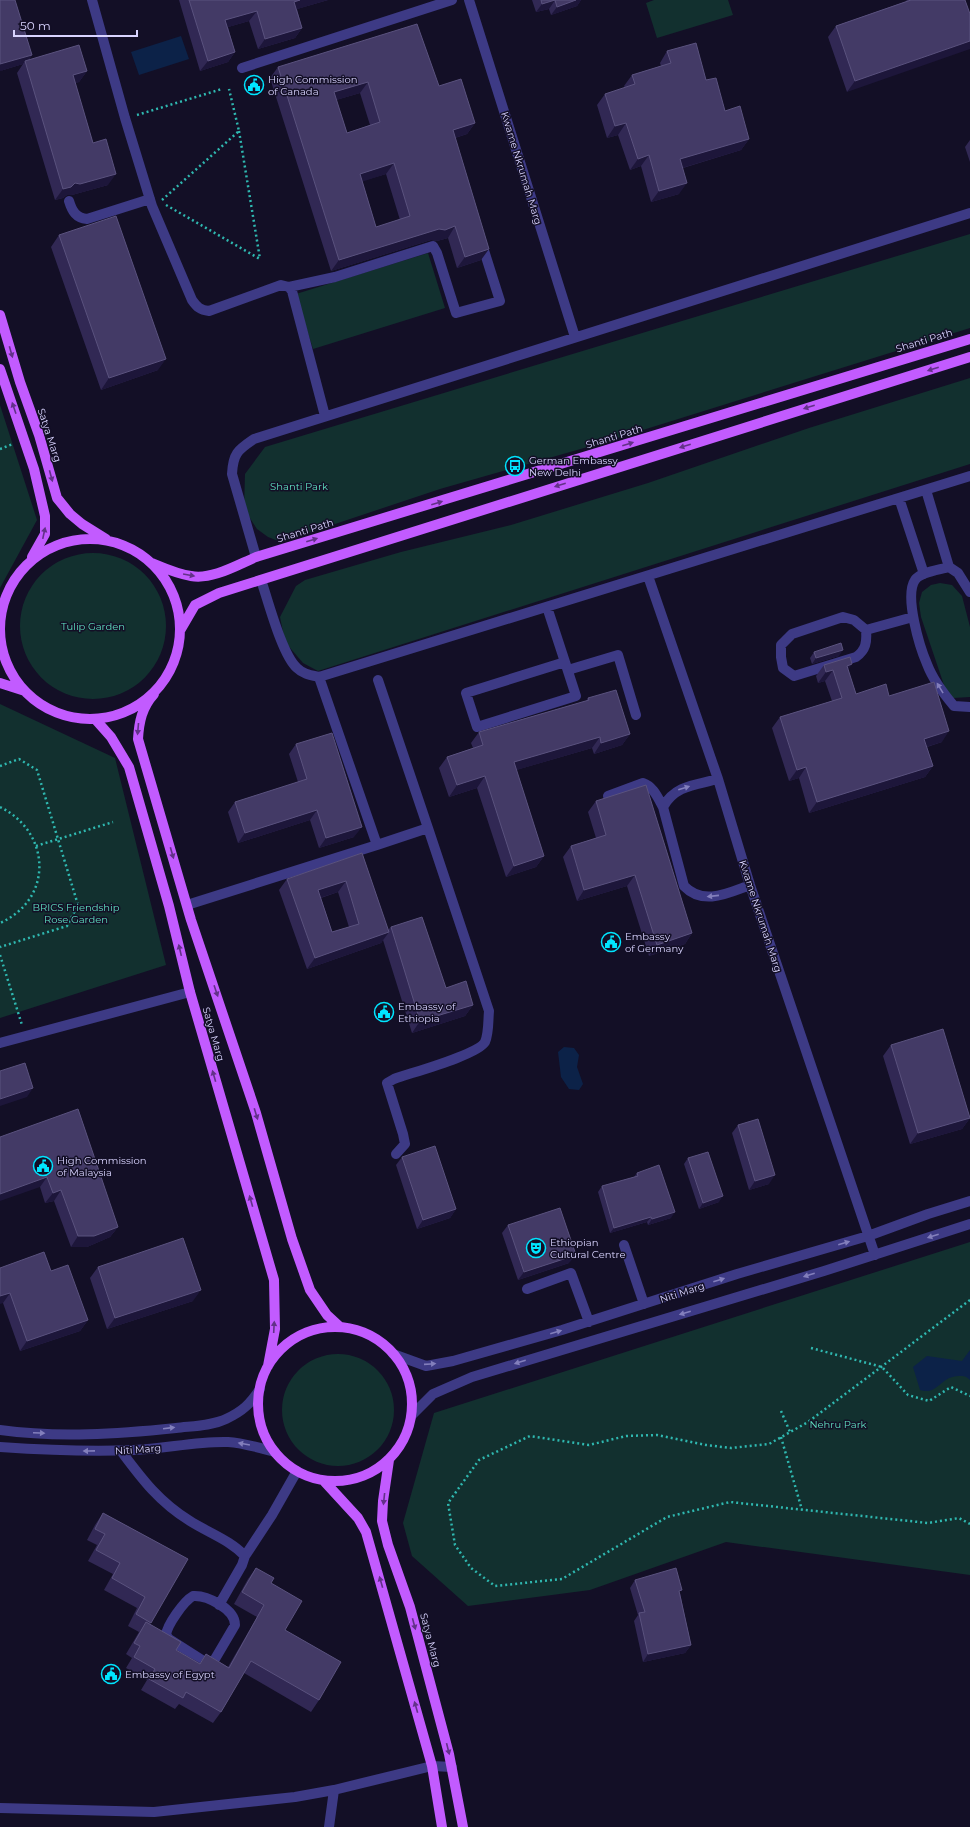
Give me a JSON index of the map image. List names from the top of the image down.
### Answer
{
  "streets": {
    "main road": ["Shanti Path", "Satya Marg"],
    "street": ["Kwame Nkrumah Marg", "Niti Marg"]
  },
  "crossings": [
    ["Kwame Nkrumah Marg", "Niti Marg"]
  ],
  "parks": [
    "Shanti Park",
    "Tulip Garden",
    "BRICS Friendship Rose Garden",
    "Nehru Park"
  ],
  "places": {
    "public building": [
      "High Commission of Canada",
      "Embassy of Germany",
      "Embassy of Ethiopia",
      "High Commission of Malaysia",
      "Embassy of Egypt"
    ],
    "bus stop": ["German Embassy New Delhi"],
    "theatre": ["Ethiopian Cultural Centre"]
  },
  "scale_bar": "50 m"
}
